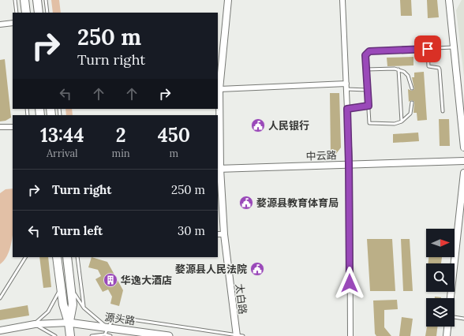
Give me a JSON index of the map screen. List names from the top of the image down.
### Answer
{
  "streets": {
    "main road": ["源头路"],
    "street": ["中云路", "太白路"]
  },
  "crossings": [
    ["中云路", "太白路"]
  ],
  "places": {
    "public building": ["人民银行", "婺源县教育体育局", "婺源县人民法院"],
    "building": ["华逸大酒店"]
  },
  "north": "right",
  "page": {
    "turn": ["250 m", "Turn right"],
    "eta": [
      "13:44",
      "Arrival",
      "2",
      "min",
      "450",
      "m"
    ],
    "list": [
      {
        "name": "Turn right",
        "value": "250 m"
      },
      {
        "name": "Turn left",
        "value": "30 m"
      }
    ]
  }
}
